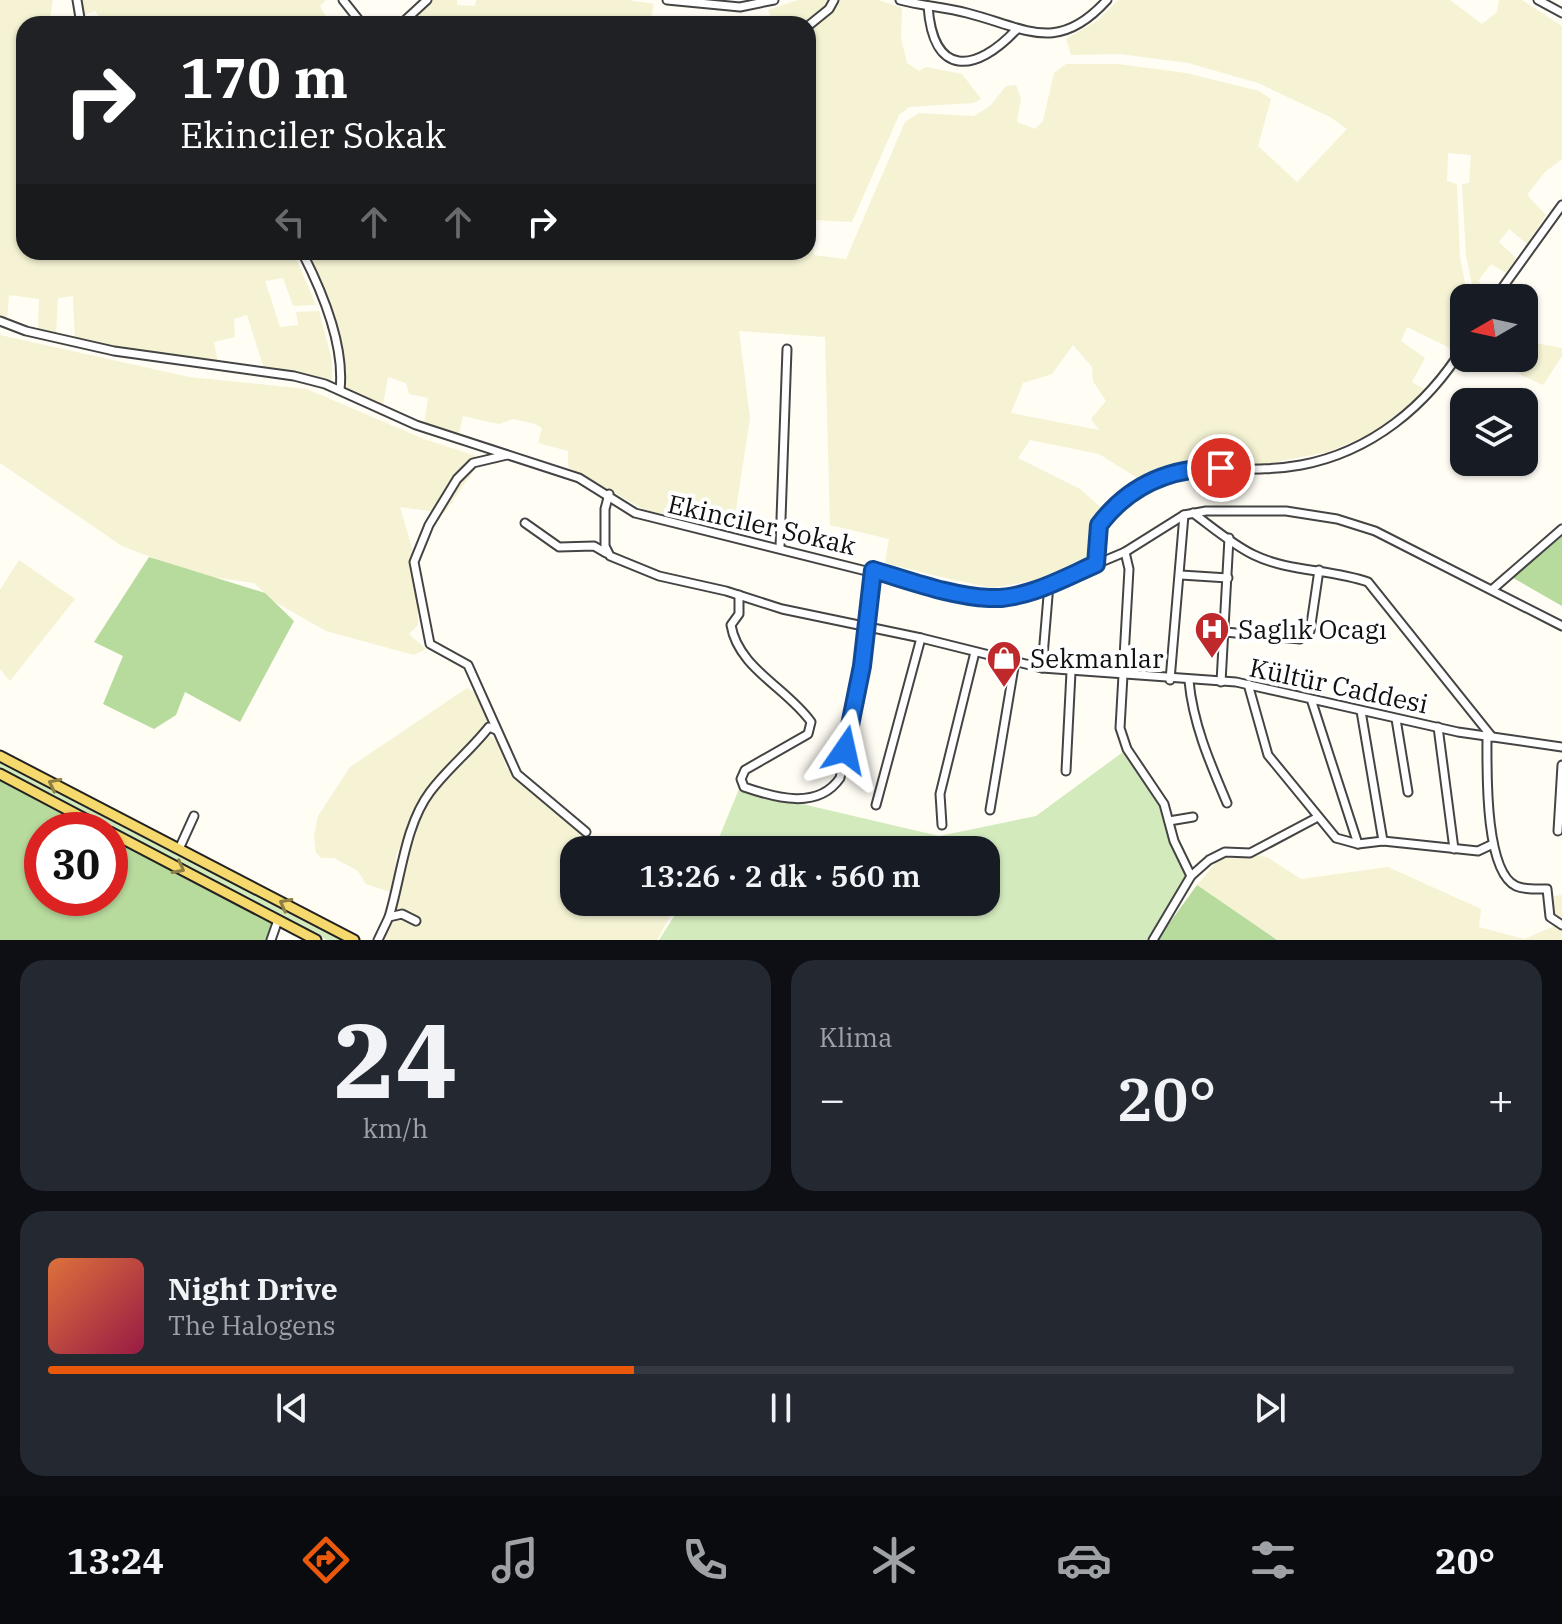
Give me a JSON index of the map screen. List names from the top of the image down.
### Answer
{
  "streets": {
    "street": ["Ekinciler Sokak", "Kültür Caddesi"]
  },
  "places": {
    "hospital": ["Saglık Ocagı"],
    "shop": ["Sekmanlar"]
  },
  "north": "left",
  "page": {
    "turn": ["170 m", "Ekinciler Sokak"],
    "limit": "30",
    "trip": "13:26 · 2 dk · 560 m",
    "tile": [
      ["24", "km/h"],
      "Klima"
    ],
    "heat": ["−", "20°", "+"],
    "song": ["Night Drive", "The Halogens"],
    "tabs": ["13:24", "20°"]
  }
}
